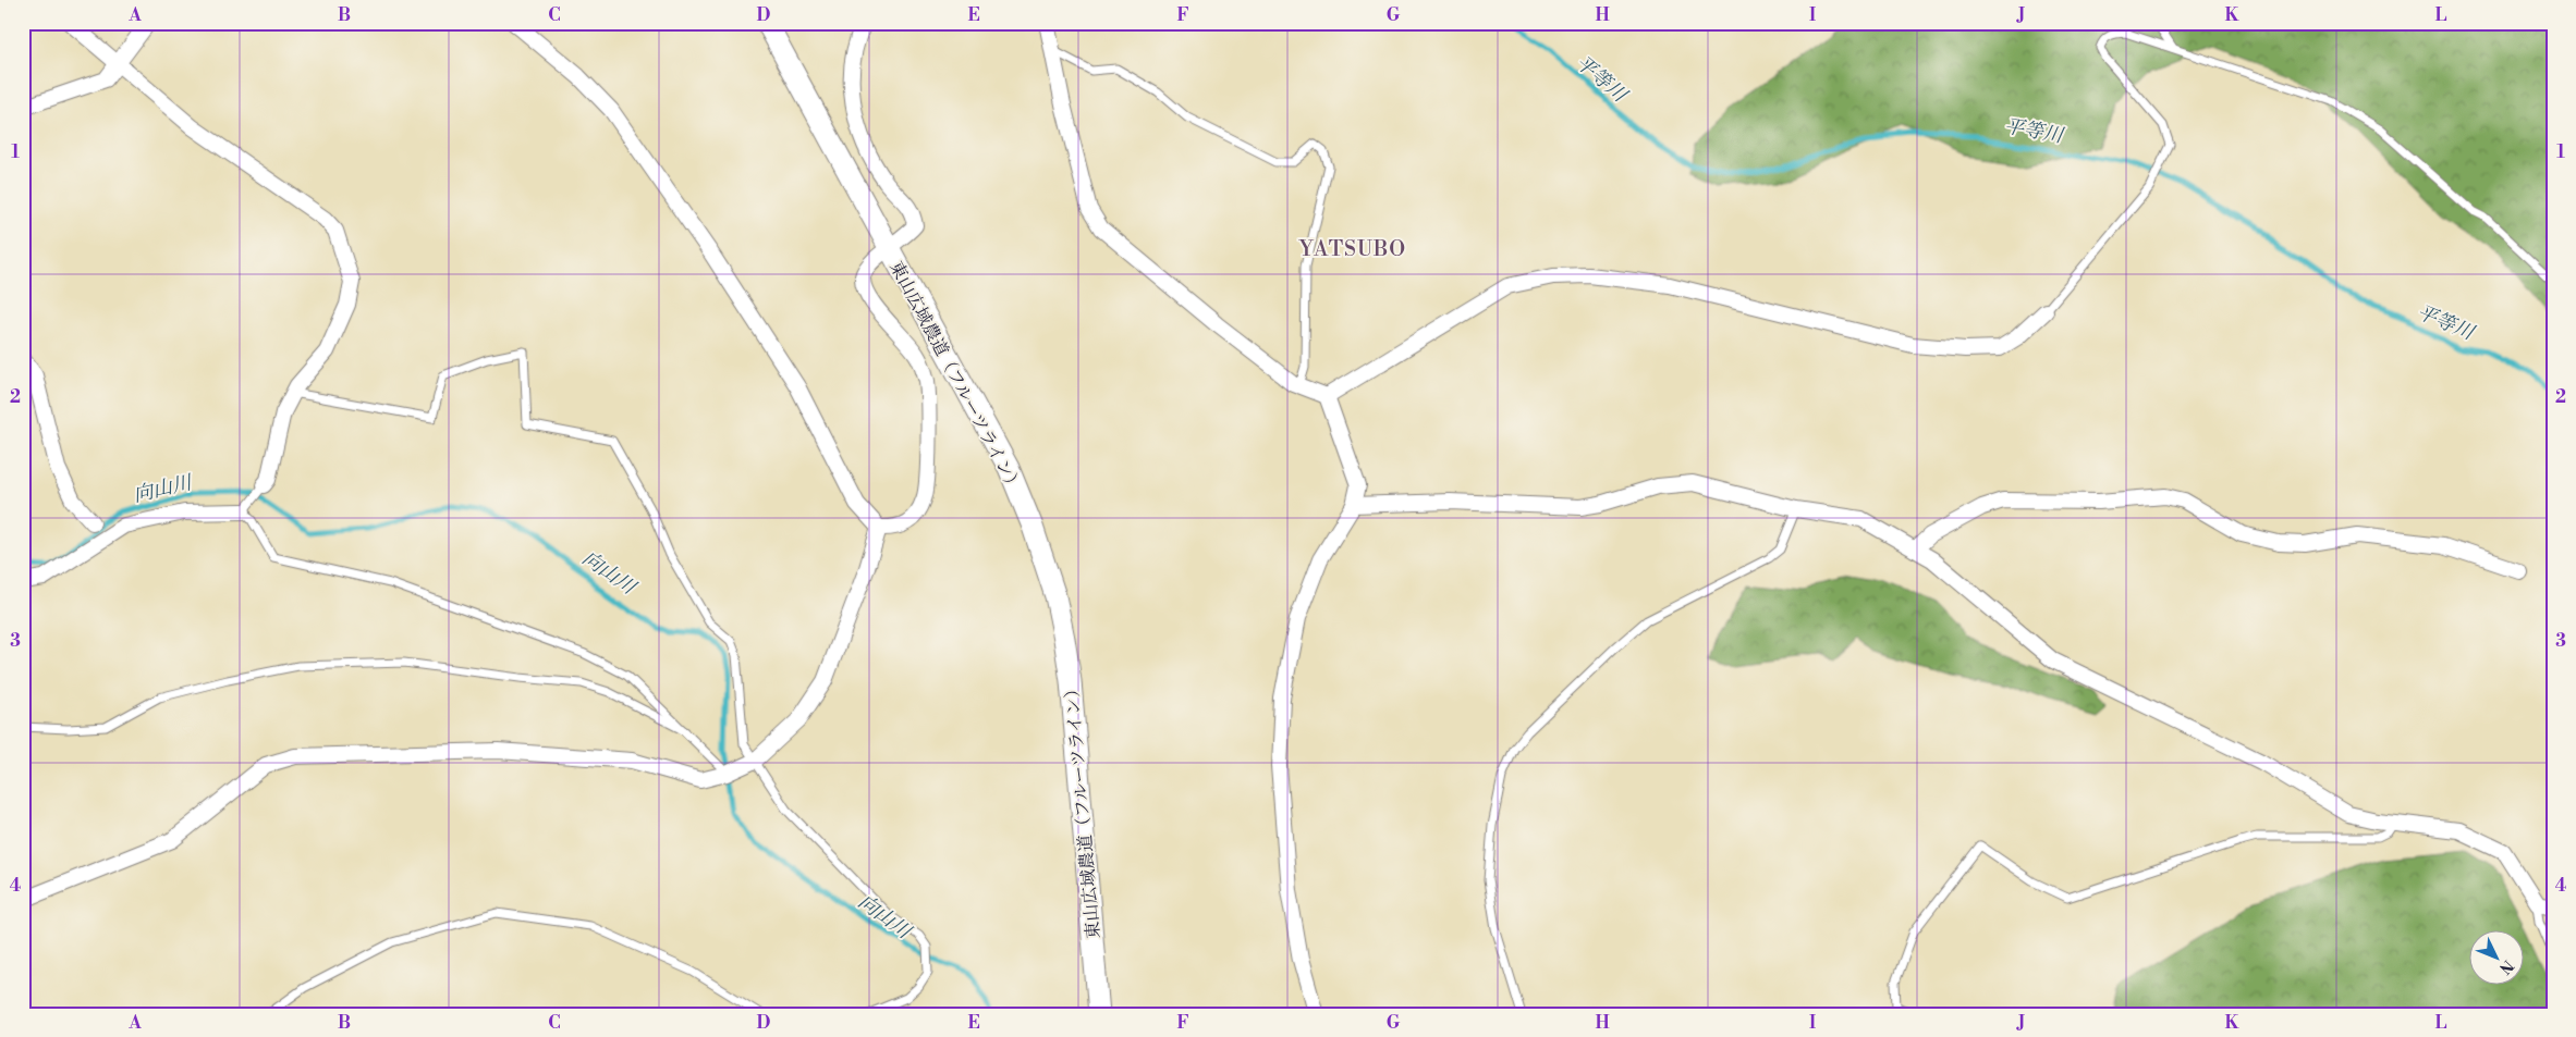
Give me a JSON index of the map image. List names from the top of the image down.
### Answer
{
  "streets": {
    "street": ["東山広域農道（フルーツライン）"]
  },
  "districts": ["YATSUBO"],
  "water": ["平等川", "向山川"],
  "north": "bottom right",
  "grid": {
    "columns": [
      "A",
      "B",
      "C",
      "D",
      "E",
      "F",
      "G",
      "H",
      "I",
      "J",
      "K",
      "L"
    ],
    "rows": [
      "1",
      "2",
      "3",
      "4"
    ]
  }
}
